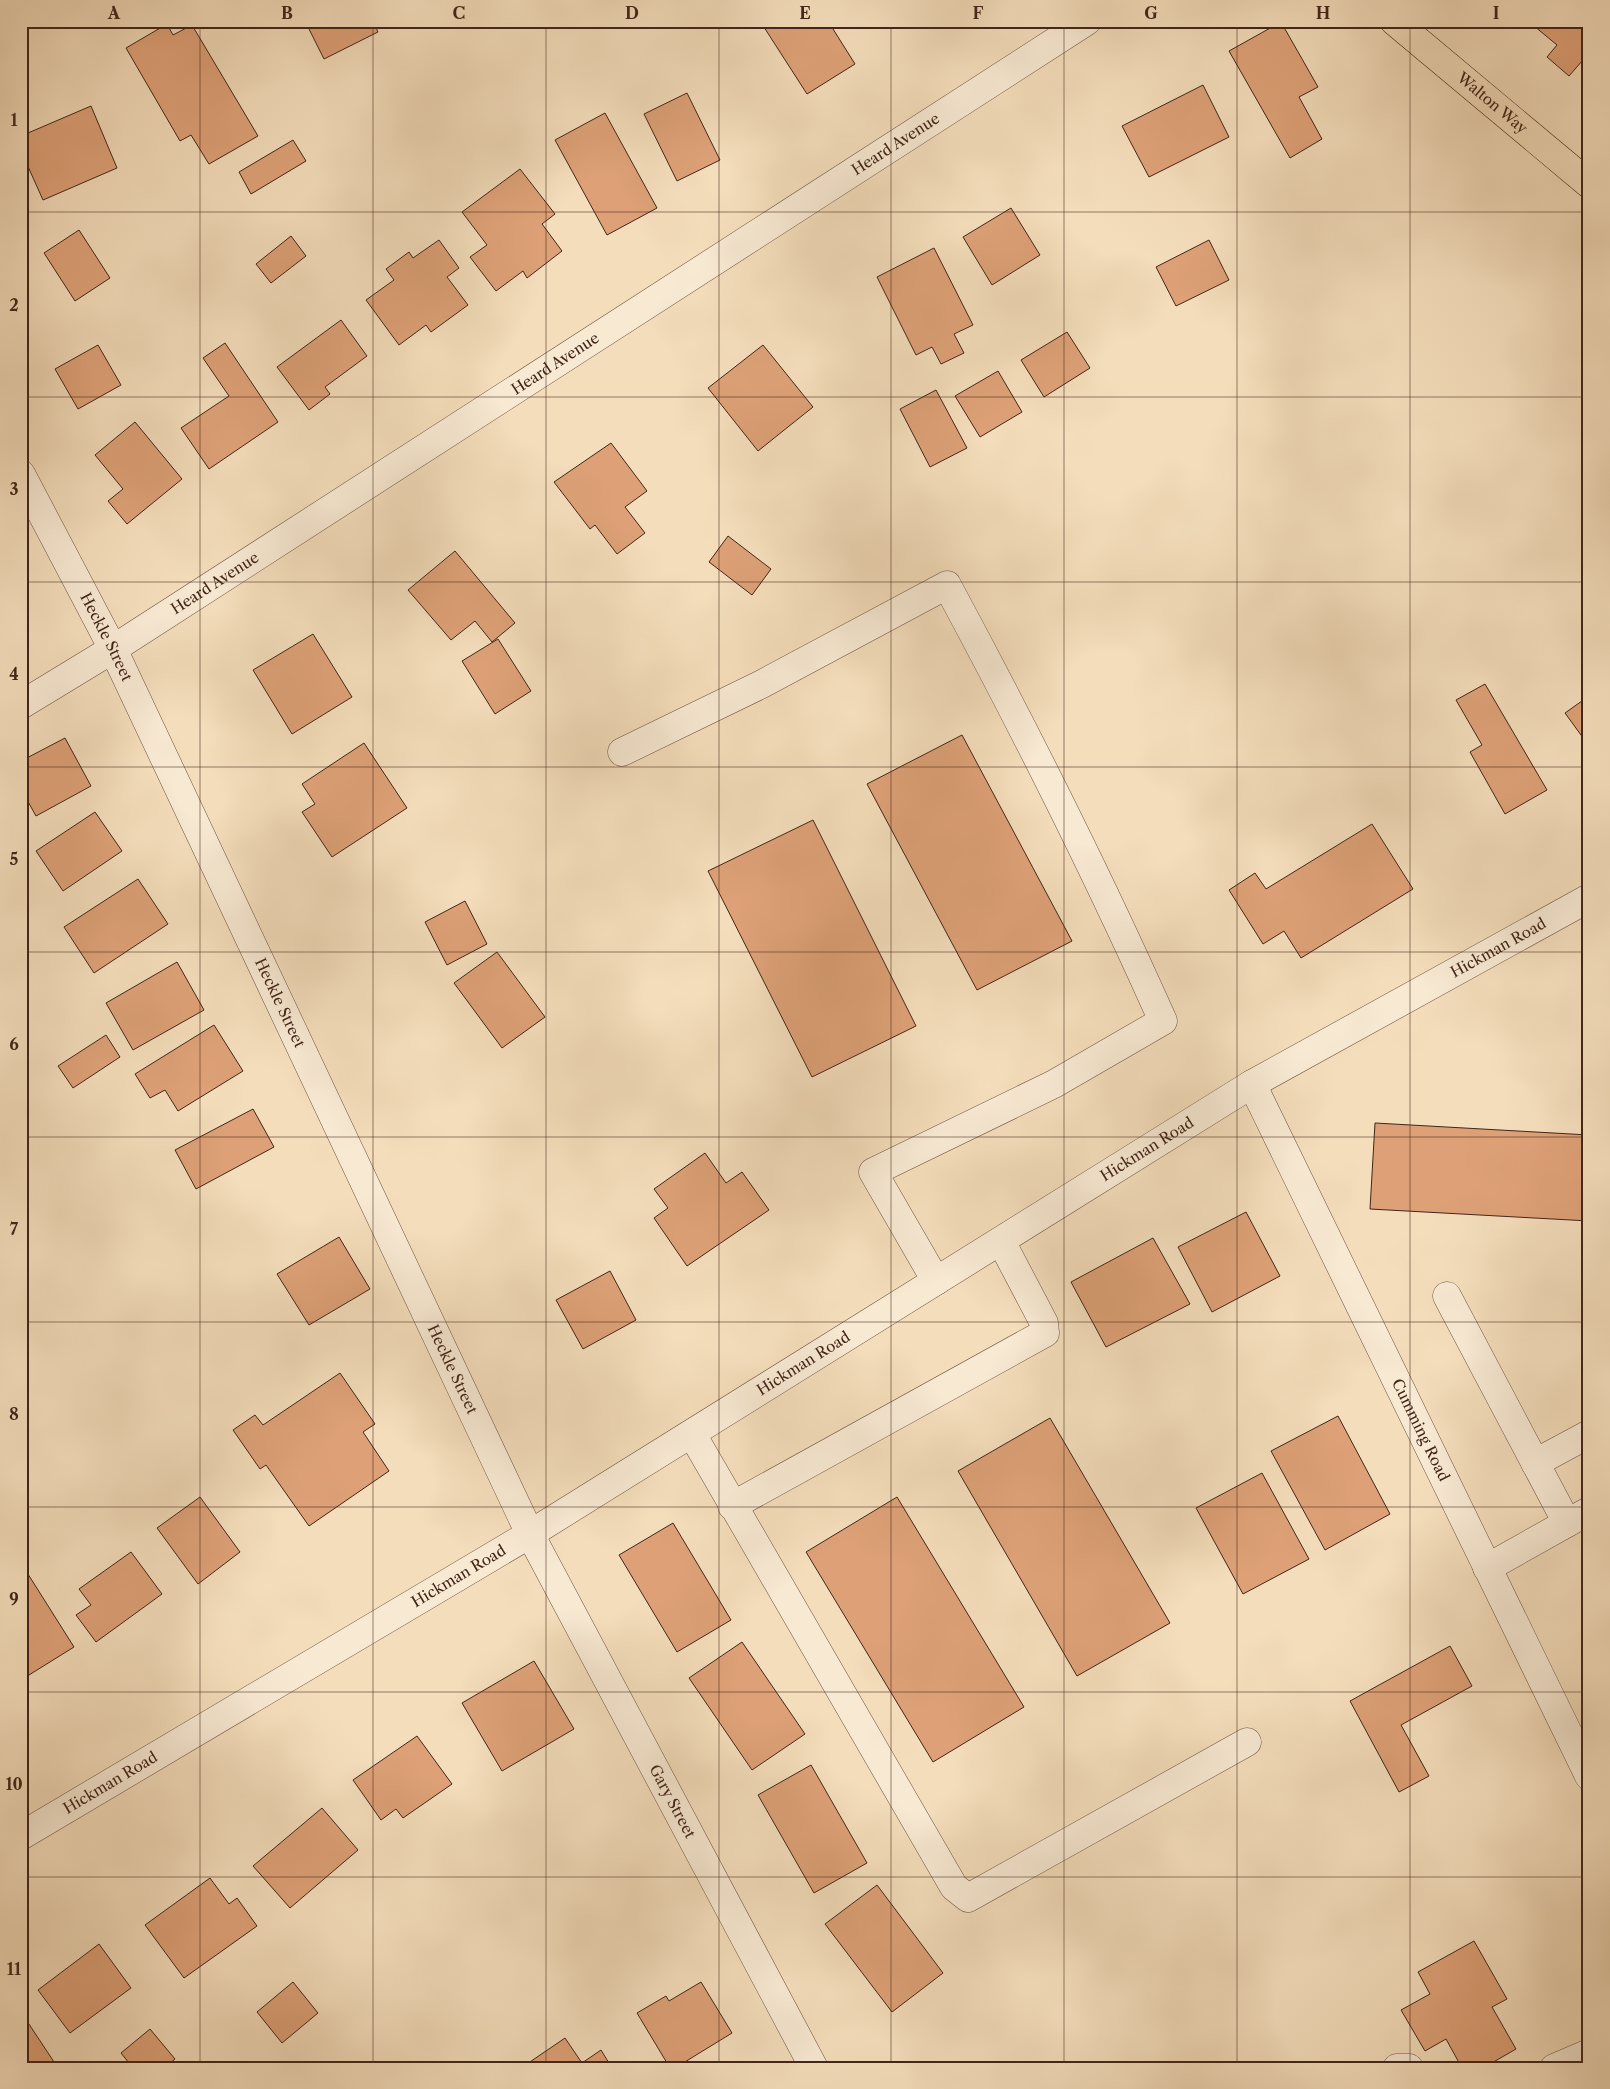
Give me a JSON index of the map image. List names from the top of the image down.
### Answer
{
  "streets": {
    "main road": ["Walton Way"],
    "street": [
      "Heard Avenue",
      "Heckle Street",
      "Hickman Road",
      "Cumming Road",
      "Gary Street"
    ]
  },
  "crossings": [
    ["Heard Avenue", "Heckle Street"],
    ["Heckle Street", "Hickman Road"],
    ["Heckle Street", "Gary Street"],
    ["Hickman Road", "Cumming Road"],
    ["Hickman Road", "Gary Street"]
  ],
  "grid": {
    "columns": [
      "A",
      "B",
      "C",
      "D",
      "E",
      "F",
      "G",
      "H",
      "I"
    ],
    "rows": [
      "1",
      "2",
      "3",
      "4",
      "5",
      "6",
      "7",
      "8",
      "9",
      "10",
      "11"
    ]
  }
}
